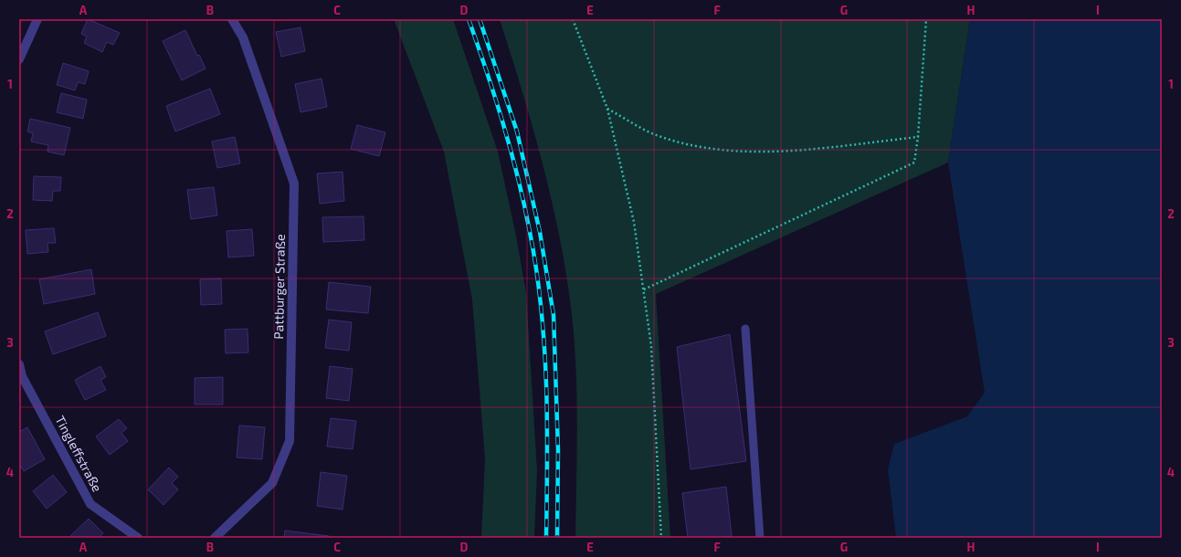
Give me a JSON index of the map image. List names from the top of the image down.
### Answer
{
  "streets": {
    "street": ["Pattburger Straße", "Tingleffstraße"]
  },
  "grid": {
    "columns": [
      "A",
      "B",
      "C",
      "D",
      "E",
      "F",
      "G",
      "H",
      "I"
    ],
    "rows": [
      "1",
      "2",
      "3",
      "4"
    ]
  }
}
